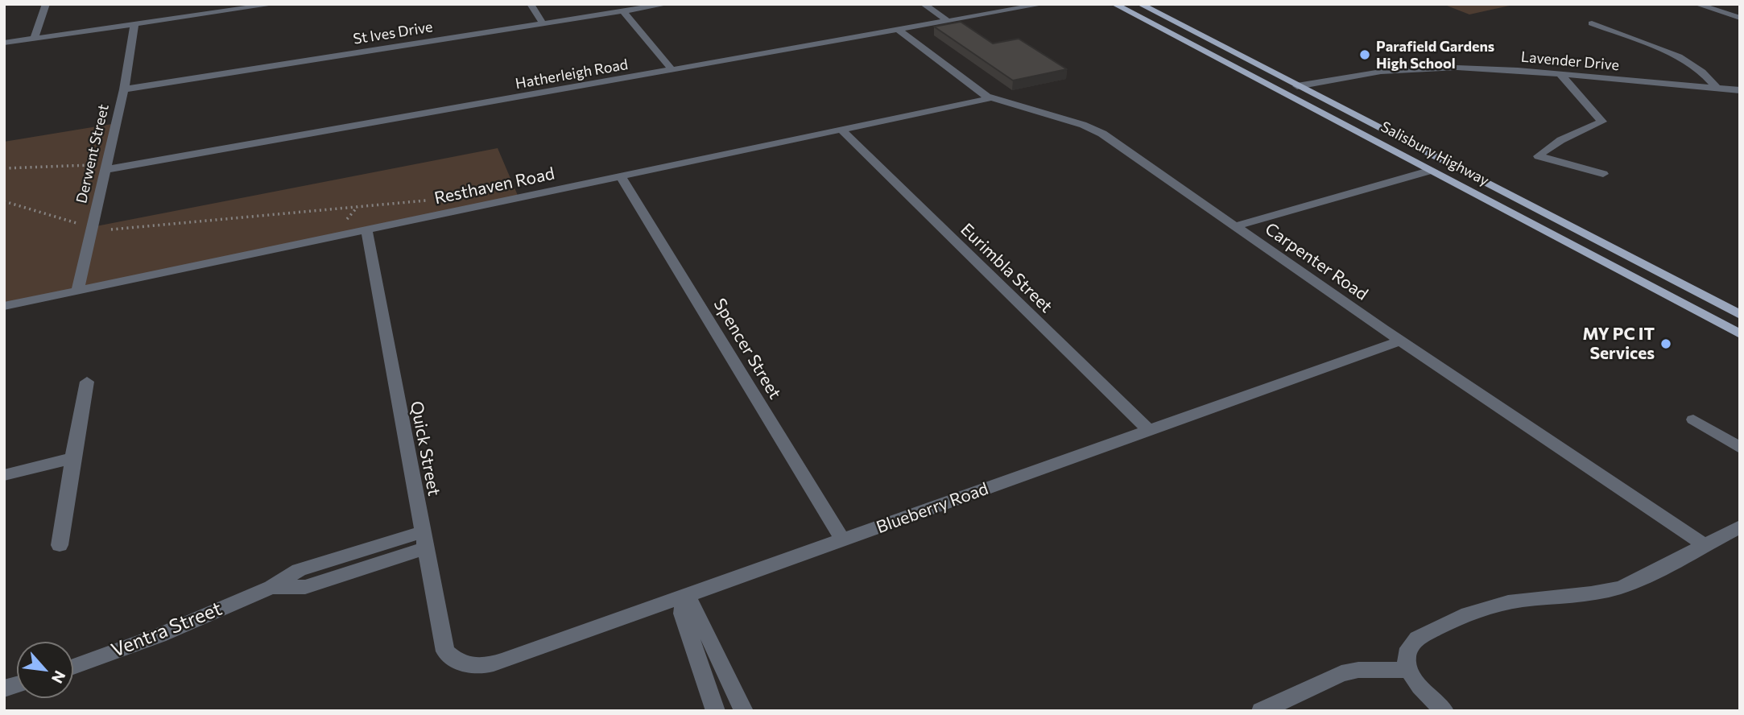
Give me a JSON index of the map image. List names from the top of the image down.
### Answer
{
  "streets": {
    "main road": ["Salisbury Highway"],
    "street": [
      "St Ives Drive",
      "Lavender Drive",
      "Hatherleigh Road",
      "Derwent Street",
      "Resthaven Road",
      "Carpenter Road",
      "Eurimbla Street",
      "Spencer Street",
      "Quick Street",
      "Blueberry Road",
      "Ventra Street"
    ]
  },
  "crossings": [
    ["St Ives Drive", "Derwent Street"],
    ["Lavender Drive", "Salisbury Highway"],
    ["Hatherleigh Road", "Derwent Street"],
    ["Hatherleigh Road", "Carpenter Road"],
    ["Derwent Street", "Resthaven Road"],
    ["Resthaven Road", "Carpenter Road"],
    ["Resthaven Road", "Eurimbla Street"],
    ["Resthaven Road", "Spencer Street"],
    ["Resthaven Road", "Quick Street"],
    ["Carpenter Road", "Blueberry Road"],
    ["Eurimbla Street", "Blueberry Road"],
    ["Spencer Street", "Blueberry Road"],
    ["Quick Street", "Blueberry Road"],
    ["Quick Street", "Ventra Street"]
  ],
  "places": ["Parafield Gardens High School", "MY PC IT Services"],
  "north": "bottom right"
}
